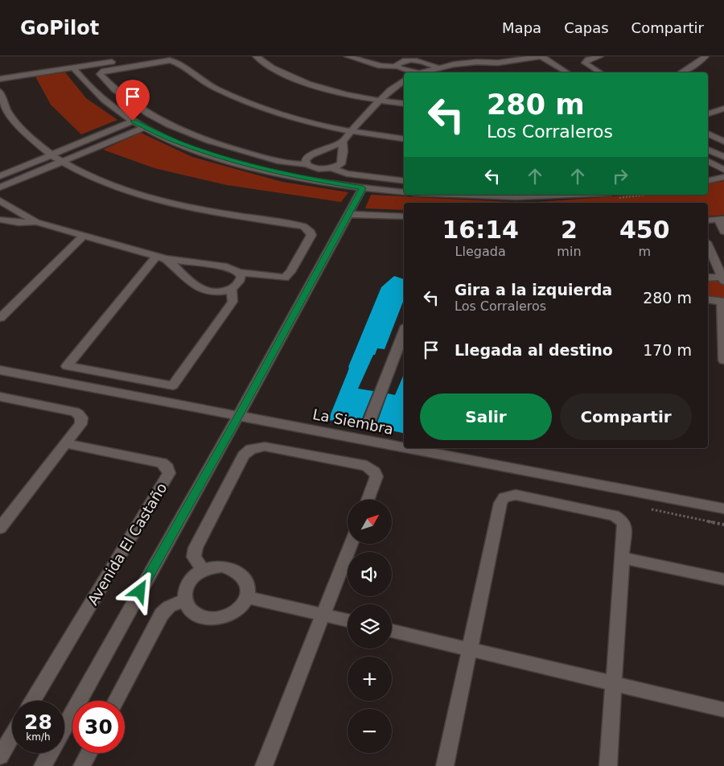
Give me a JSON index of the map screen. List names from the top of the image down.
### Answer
{
  "streets": {
    "street": ["La Siembra", "Avenida El Castaño"]
  },
  "north": "top right",
  "page": {
    "header": "GoPilot",
    "nav": ["Mapa", "Capas", "Compartir"],
    "turn": ["280 m", "Los Corraleros"],
    "eta": [
      "16:14",
      "Llegada",
      "2",
      "min",
      "450",
      "m"
    ],
    "list": [
      {
        "name": "Gira a la izquierda",
        "note": "Los Corraleros",
        "value": "280 m"
      },
      {
        "name": "Llegada al destino",
        "value": "170 m"
      }
    ],
    "buttons": ["Salir", "Compartir"],
    "map_buttons": ["+", "−"],
    "speed": "28 km/h",
    "limit": "30"
  }
}
